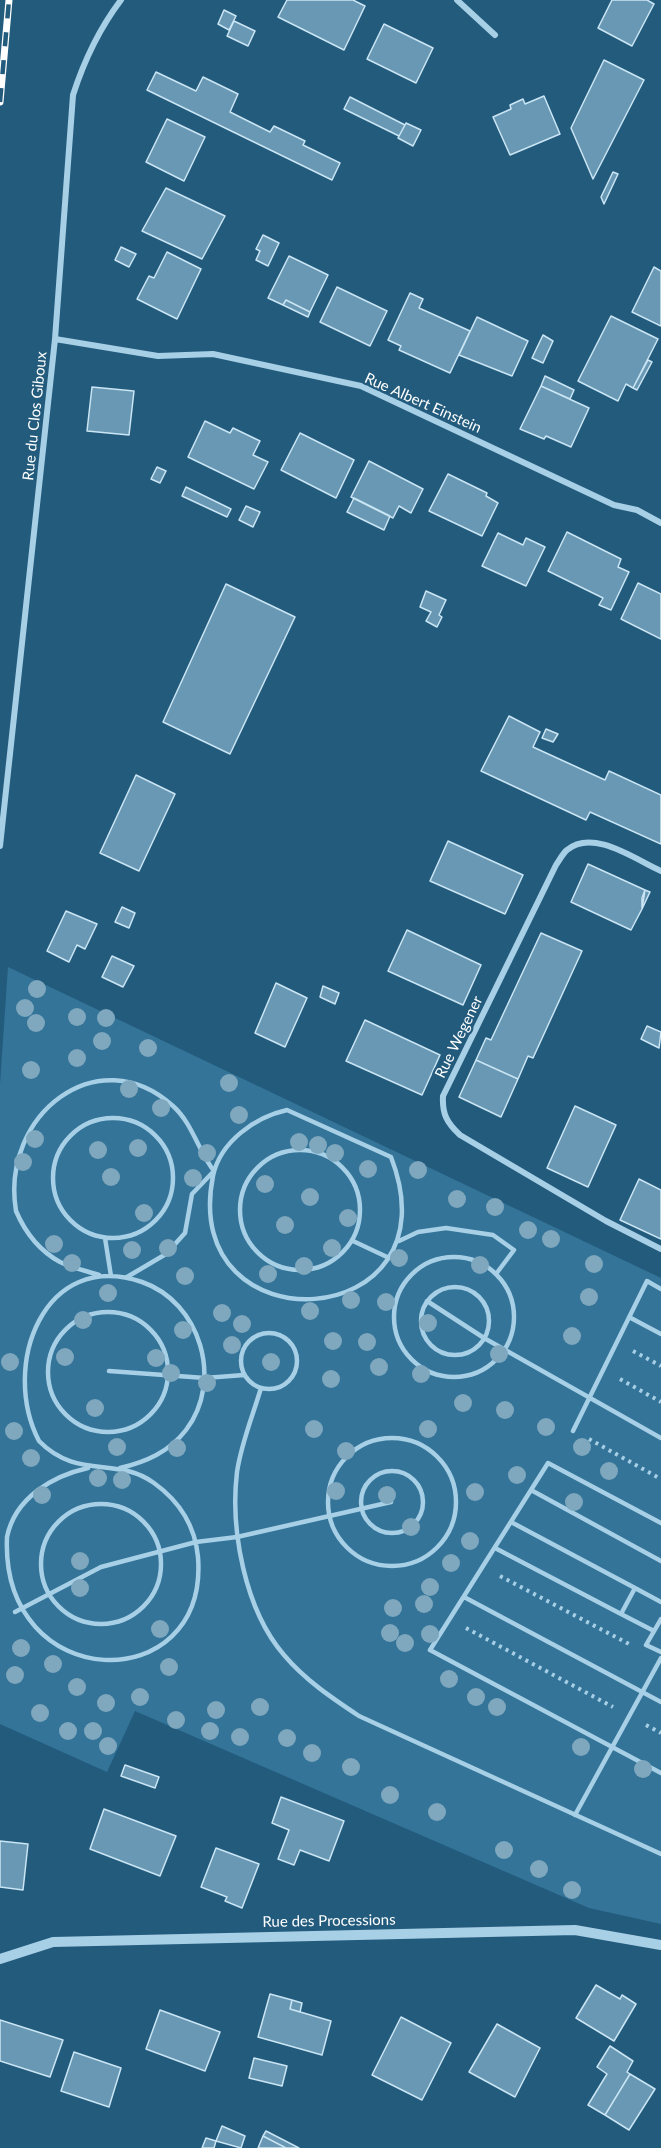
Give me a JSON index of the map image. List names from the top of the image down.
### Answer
{
  "streets": {
    "street": [
      "Rue Albert Einstein",
      "Rue du Clos Giboux",
      "Rue Wegener",
      "Rue des Processions"
    ]
  },
  "crossings": [
    ["Rue Albert Einstein", "Rue du Clos Giboux"]
  ]
}
